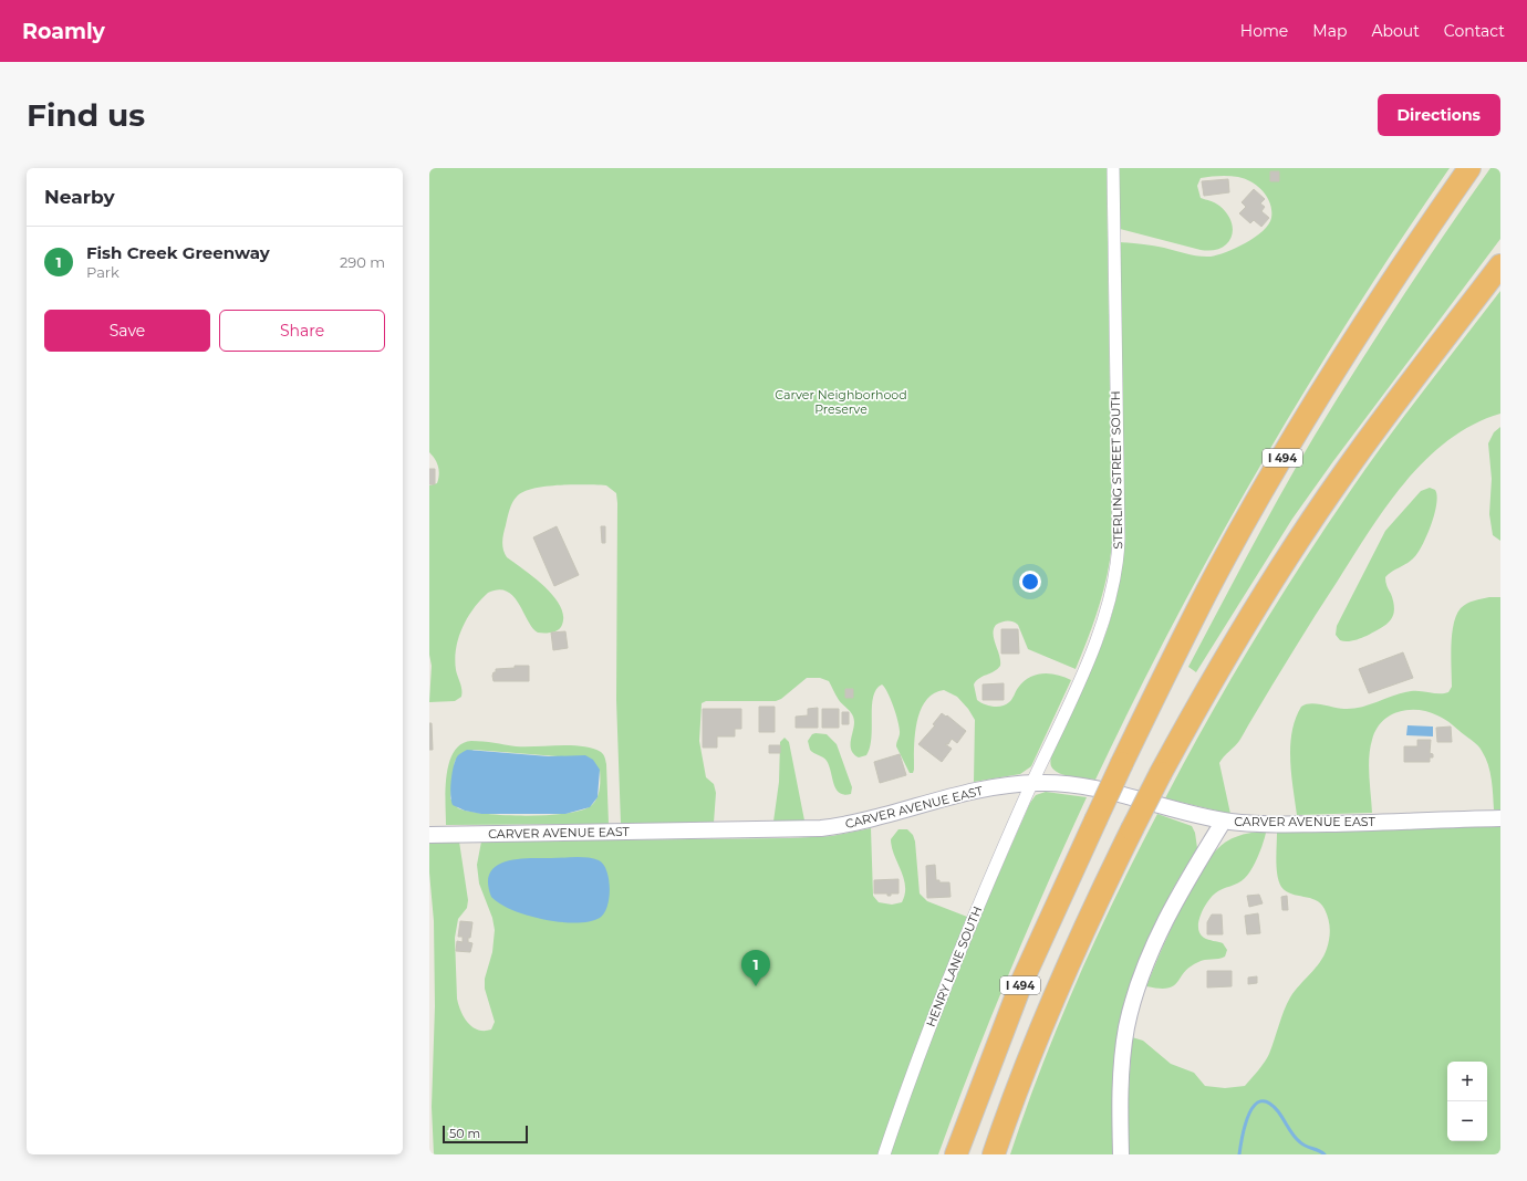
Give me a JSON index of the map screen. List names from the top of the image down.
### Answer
{
  "streets": {
    "highway": ["I 494"],
    "street": ["STERLING STREET SOUTH", "CARVER AVENUE EAST", "HENRY LANE SOUTH"]
  },
  "crossings": [
    ["STERLING STREET SOUTH", "CARVER AVENUE EAST"],
    ["STERLING STREET SOUTH", "HENRY LANE SOUTH"],
    ["CARVER AVENUE EAST", "HENRY LANE SOUTH"]
  ],
  "parks": ["Carver Neighborhood Preserve"],
  "scale_bar": "50 m",
  "page": {
    "header": "Roamly",
    "nav": [
      "Home",
      "Map",
      "About",
      "Contact"
    ],
    "buttons": [
      "Directions",
      ["Save", "Share"]
    ],
    "title": "Find us",
    "heading": "Nearby",
    "list": [
      {
        "mark": "1",
        "name": "Fish Creek Greenway",
        "note": "Park",
        "value": "290 m"
      }
    ],
    "pins": "1",
    "map_buttons": ["+", "−"],
    "scale": "50 m"
  }
}
